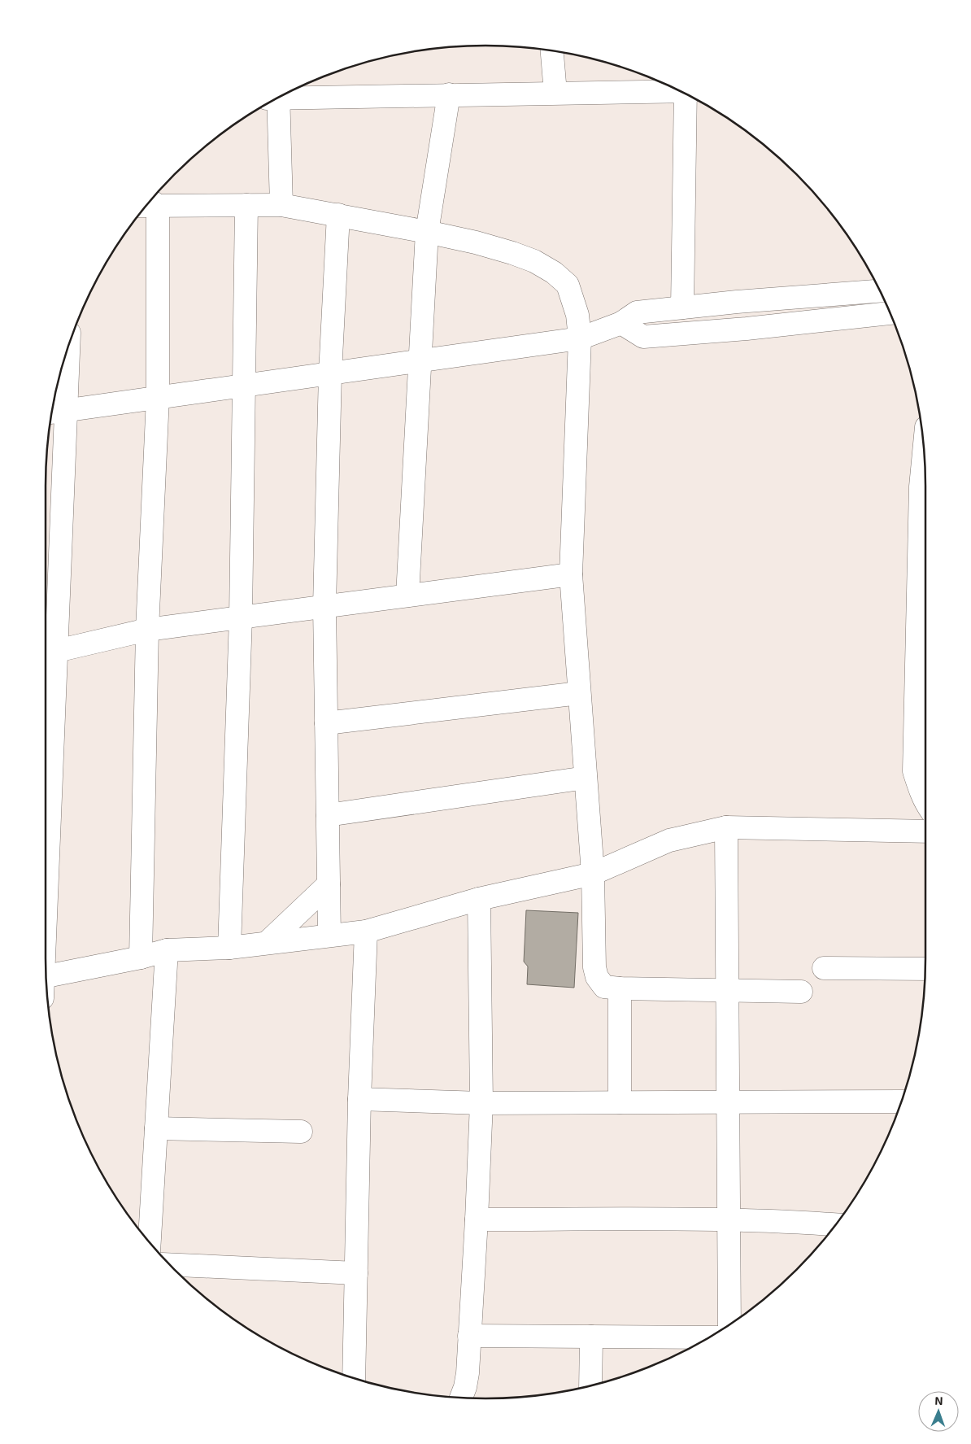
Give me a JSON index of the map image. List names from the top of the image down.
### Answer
{
  "north": "top"
}
